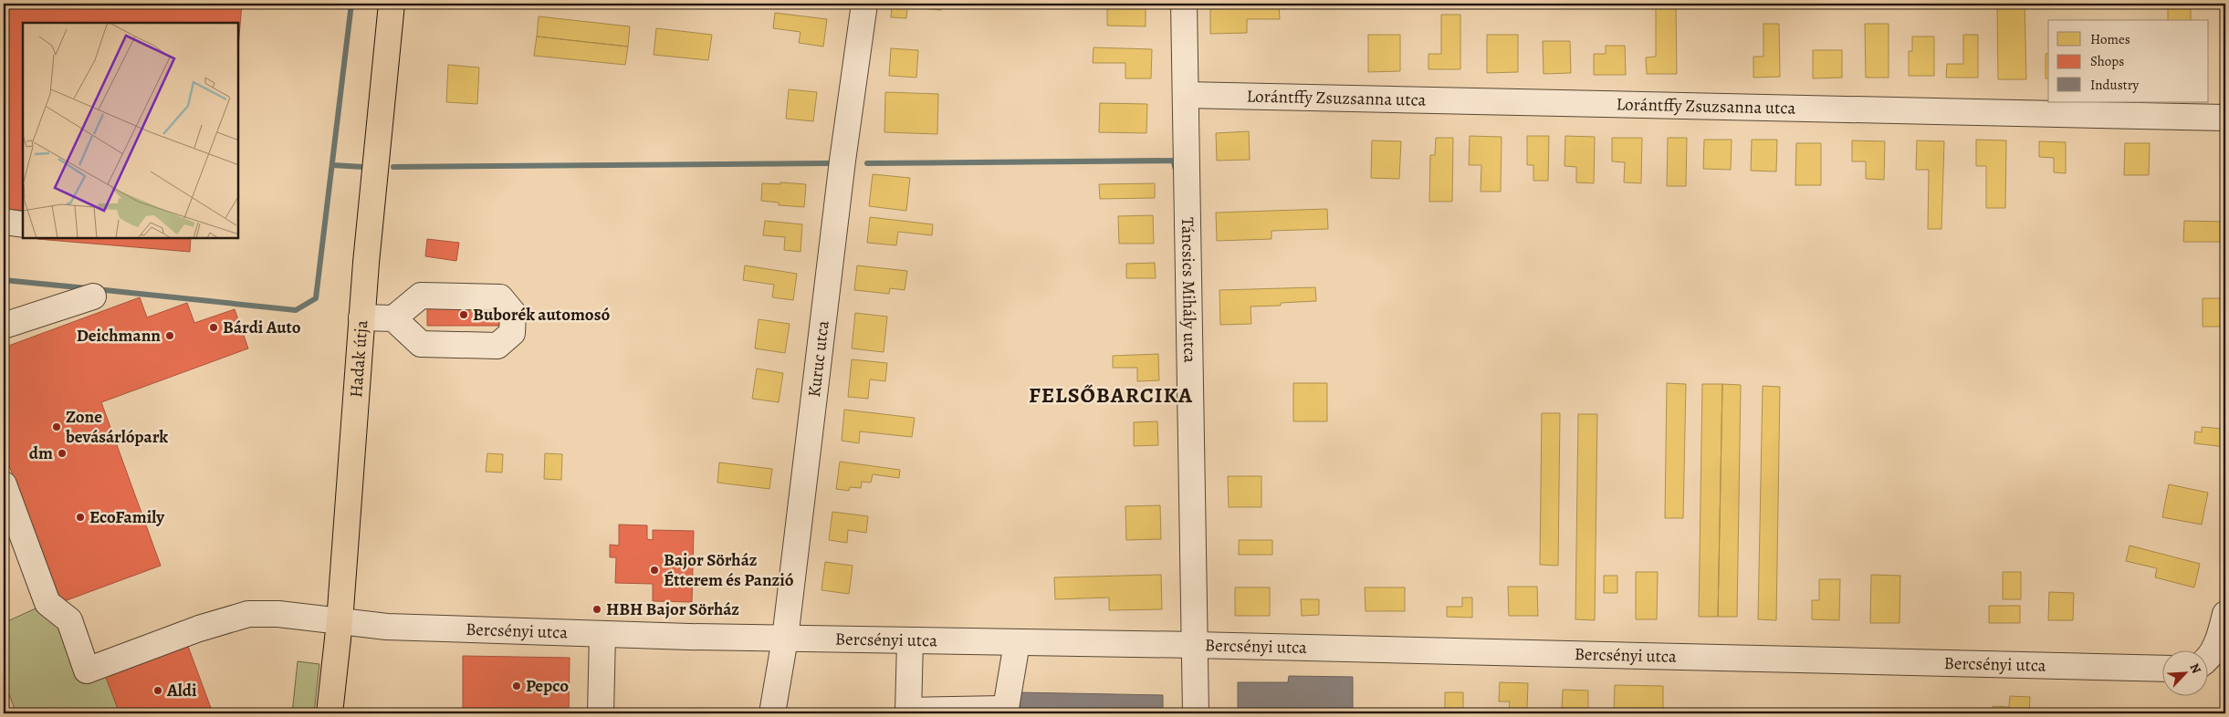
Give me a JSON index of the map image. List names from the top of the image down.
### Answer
{
  "streets": {
    "main road": ["Hadak útja"],
    "street": [
      "Lorántffy Zsuzsanna utca",
      "Táncsics Mihály utca",
      "Kuruc utca",
      "Bercsényi utca"
    ]
  },
  "crossings": [
    ["Lorántffy Zsuzsanna utca", "Táncsics Mihály utca"],
    ["Táncsics Mihály utca", "Bercsényi utca"],
    ["Hadak útja", "Bercsényi utca"],
    ["Kuruc utca", "Bercsényi utca"]
  ],
  "districts": ["FELSŐBARCIKA"],
  "places": [
    "Buborék automosó",
    "Bárdi Auto",
    "Deichmann",
    "Zone bevásárlópark",
    "dm",
    "EcoFamily",
    "Bajor Sörház Étterem és Panzió",
    "HBH Bajor Sörház",
    "Pepco",
    "Aldi"
  ],
  "legend": ["Homes", "Shops", "Industry"],
  "north": "top right"
}
